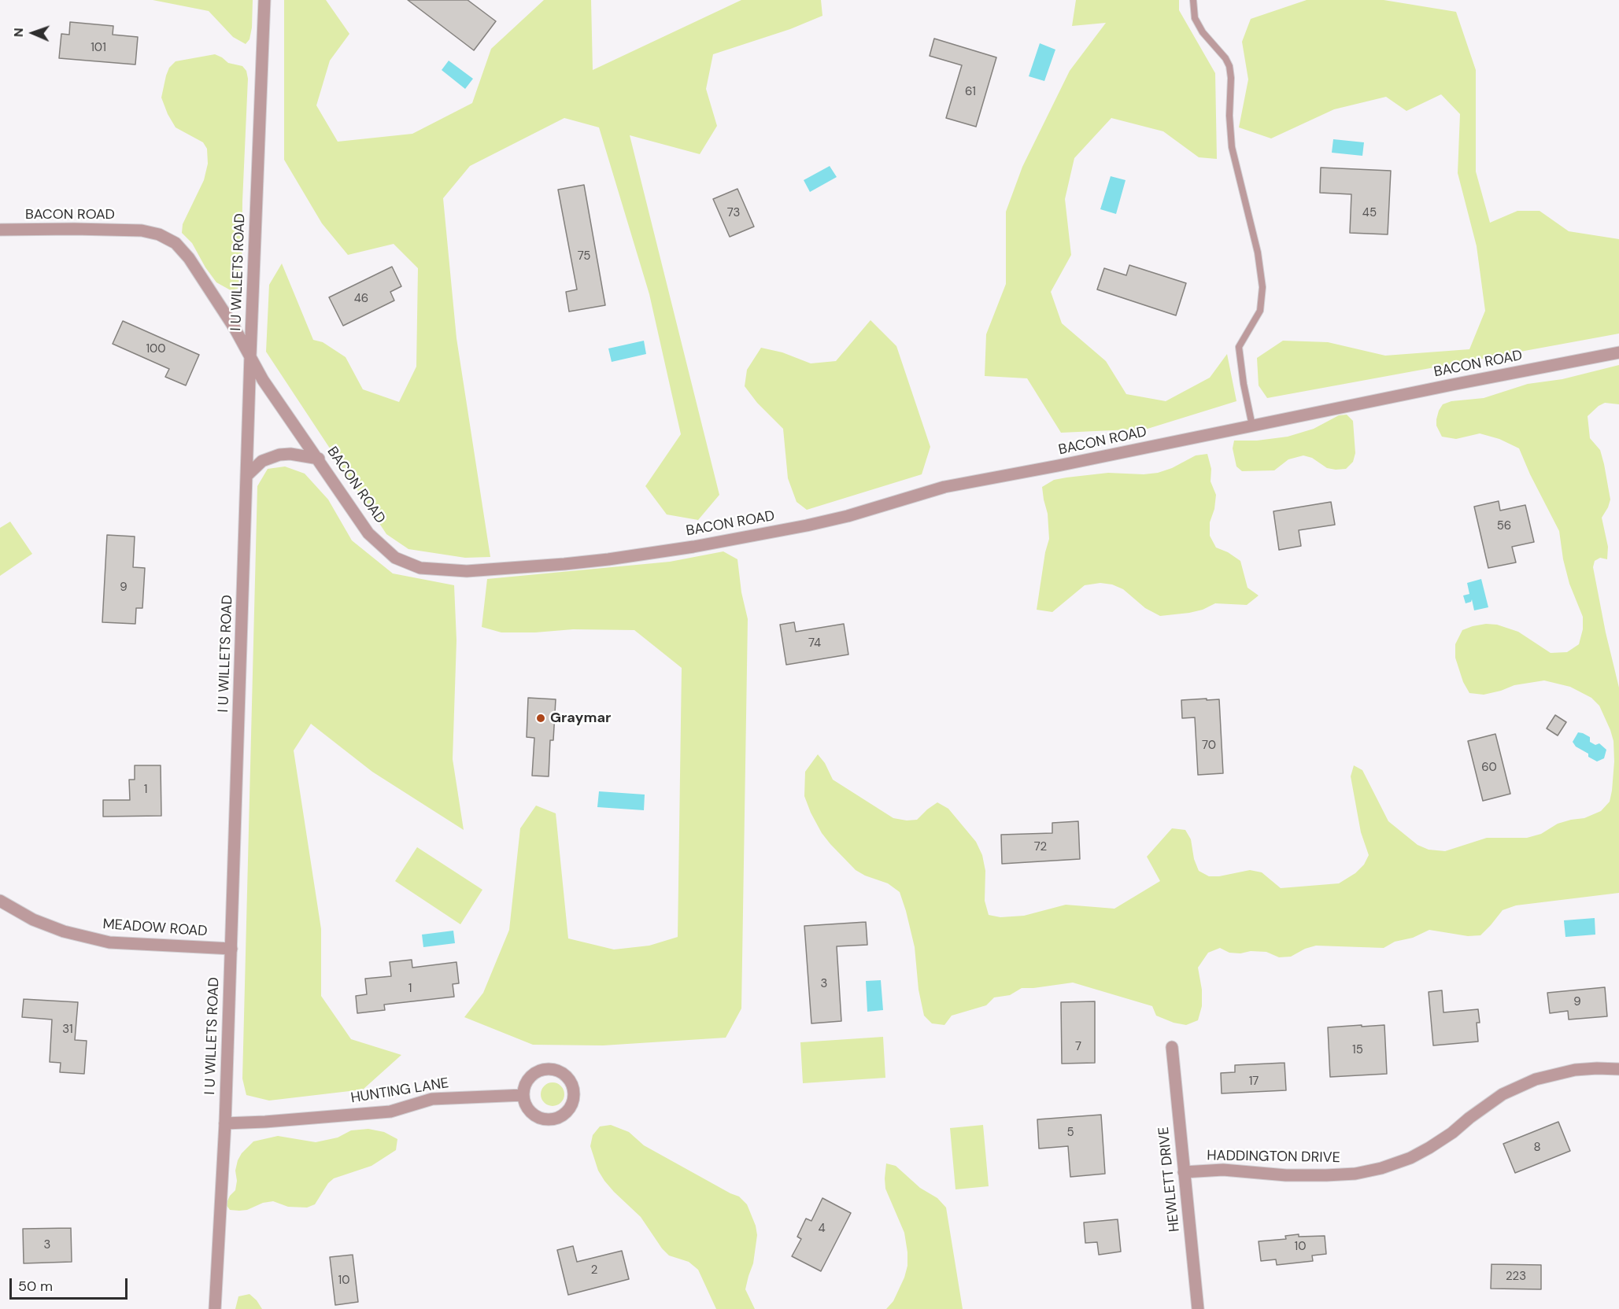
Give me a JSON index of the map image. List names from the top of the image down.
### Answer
{
  "streets": {
    "street": [
      "BACON ROAD",
      "I U WILLETS ROAD",
      "MEADOW ROAD",
      "HUNTING LANE",
      "HADDINGTON DRIVE",
      "HEWLETT DRIVE"
    ]
  },
  "crossings": [
    ["BACON ROAD", "I U WILLETS ROAD"],
    ["I U WILLETS ROAD", "MEADOW ROAD"],
    ["I U WILLETS ROAD", "HUNTING LANE"],
    ["HADDINGTON DRIVE", "HEWLETT DRIVE"]
  ],
  "places": ["Graymar"],
  "house_numbers": [
    "101",
    "61",
    "73",
    "45",
    "75",
    "46",
    "100",
    "56",
    "9",
    "74",
    "70",
    "60",
    "1",
    "72",
    "3",
    "1",
    "9",
    "31",
    "7",
    "15",
    "17",
    "5",
    "8",
    "4",
    "3",
    "10",
    "2",
    "223",
    "10"
  ],
  "scale_bar": "50 m",
  "north": "left"
}
